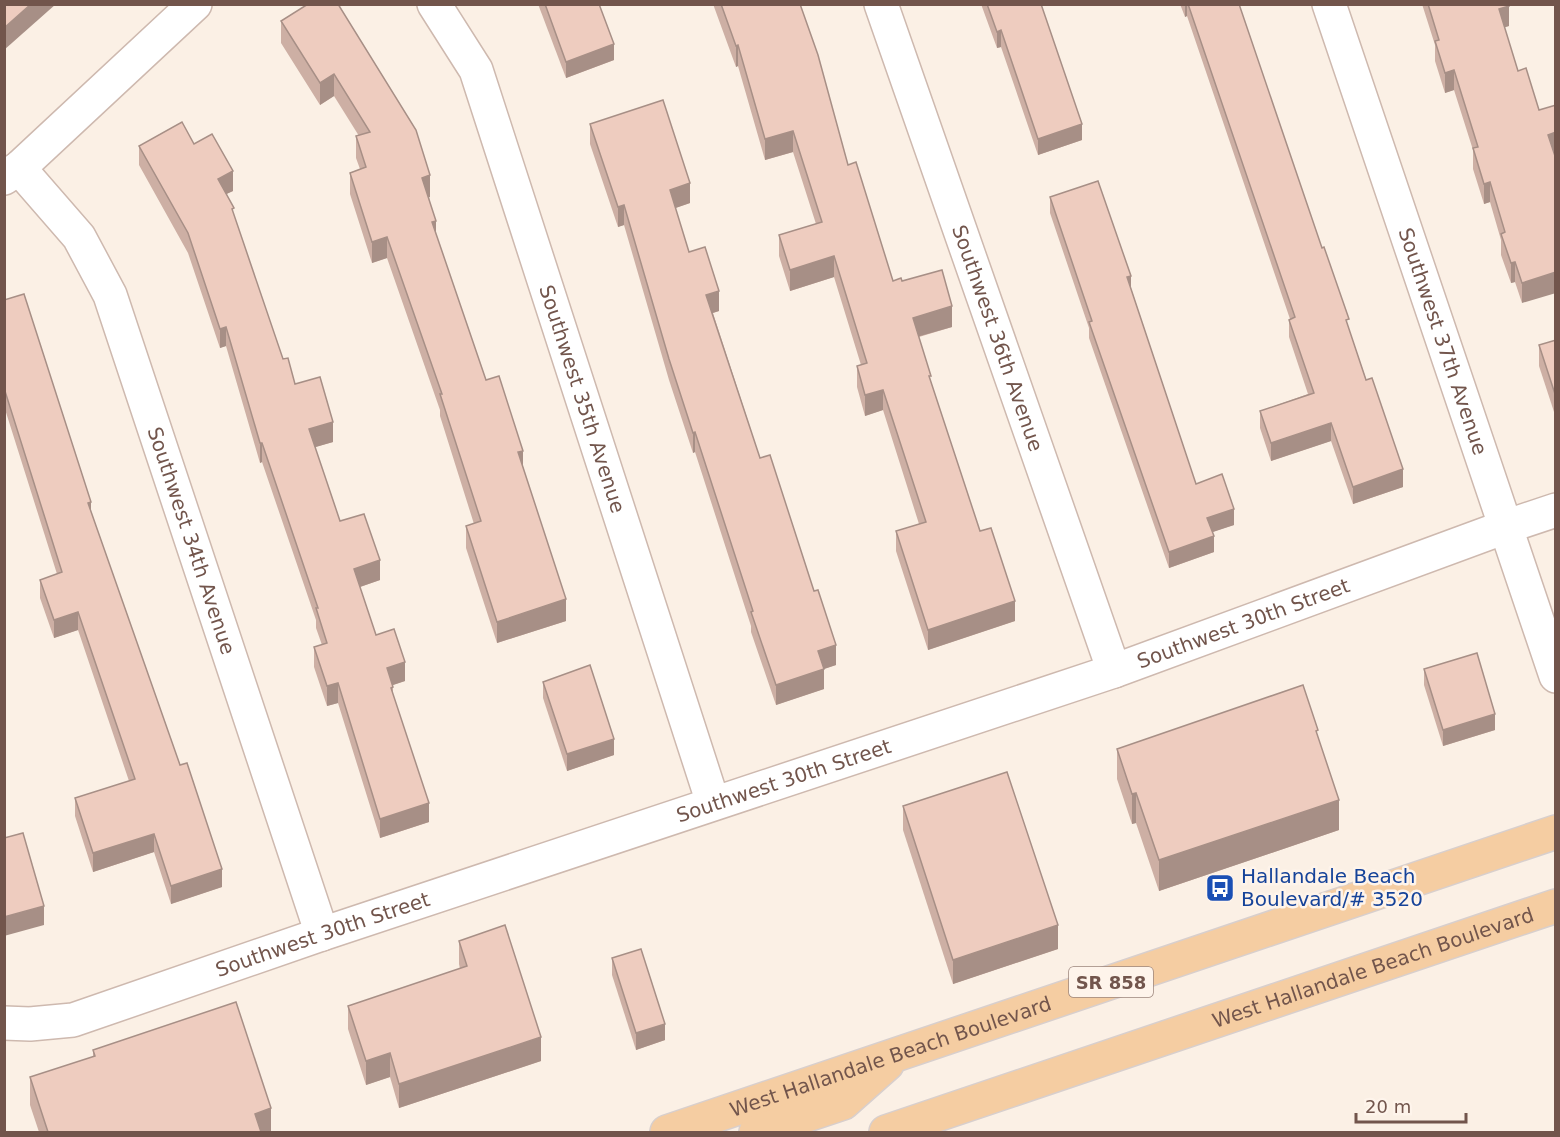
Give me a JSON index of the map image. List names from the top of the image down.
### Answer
{
  "streets": {
    "main road": ["West Hallandale Beach Boulevard", "SR 858"],
    "street": [
      "Southwest 36th Avenue",
      "Southwest 37th Avenue",
      "Southwest 35th Avenue",
      "Southwest 34th Avenue",
      "Southwest 30th Street"
    ]
  },
  "crossings": [
    ["Southwest 36th Avenue", "Southwest 30th Street"],
    ["Southwest 37th Avenue", "Southwest 30th Street"],
    ["Southwest 35th Avenue", "Southwest 30th Street"],
    ["Southwest 34th Avenue", "Southwest 30th Street"]
  ],
  "places": {
    "bus stop": ["Hallandale Beach Boulevard/# 3520"]
  },
  "scale_bar": "20 m"
}
